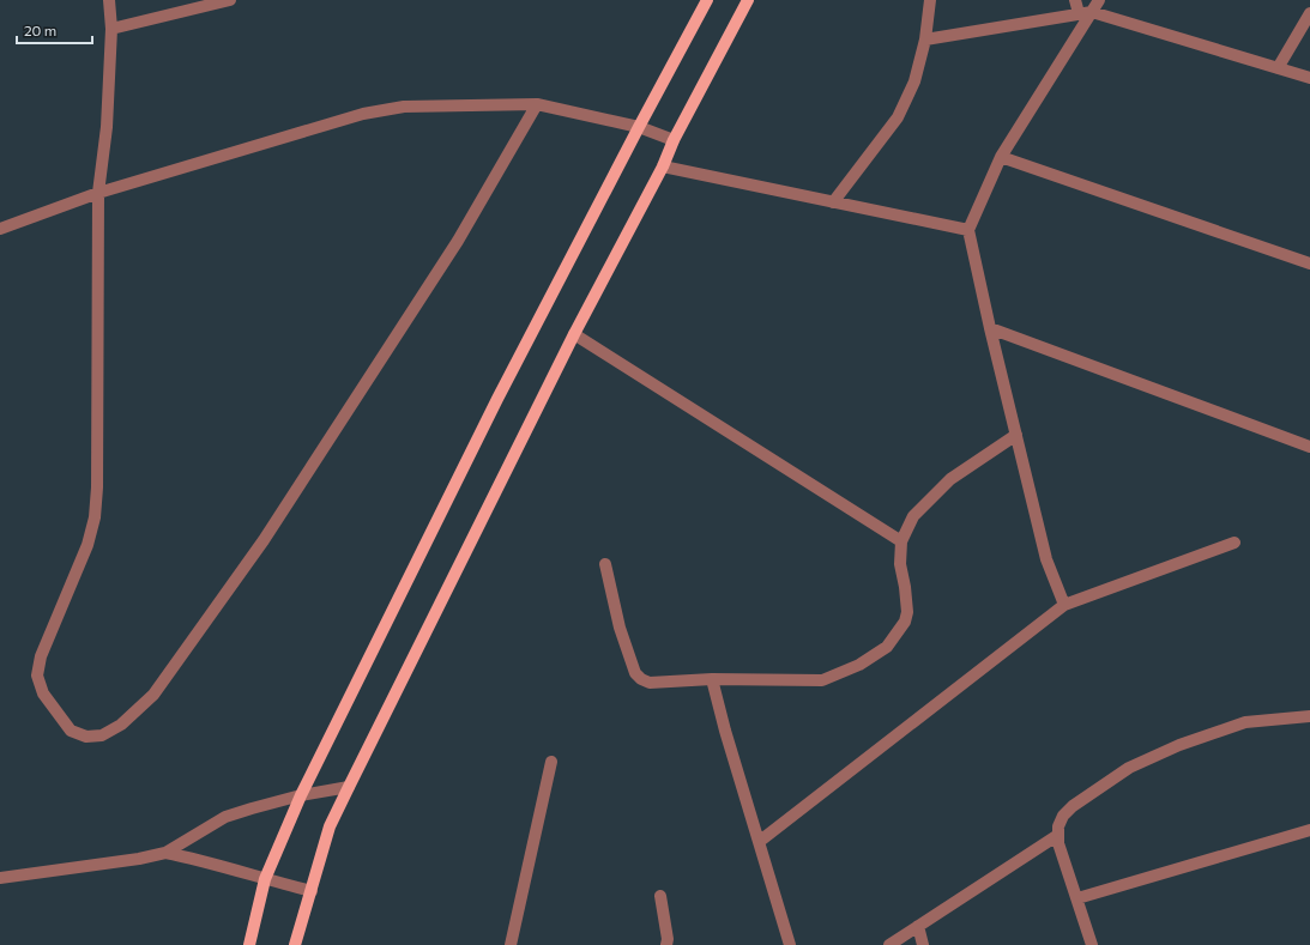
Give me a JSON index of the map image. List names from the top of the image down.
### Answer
{
  "scale_bar": "20 m"
}
